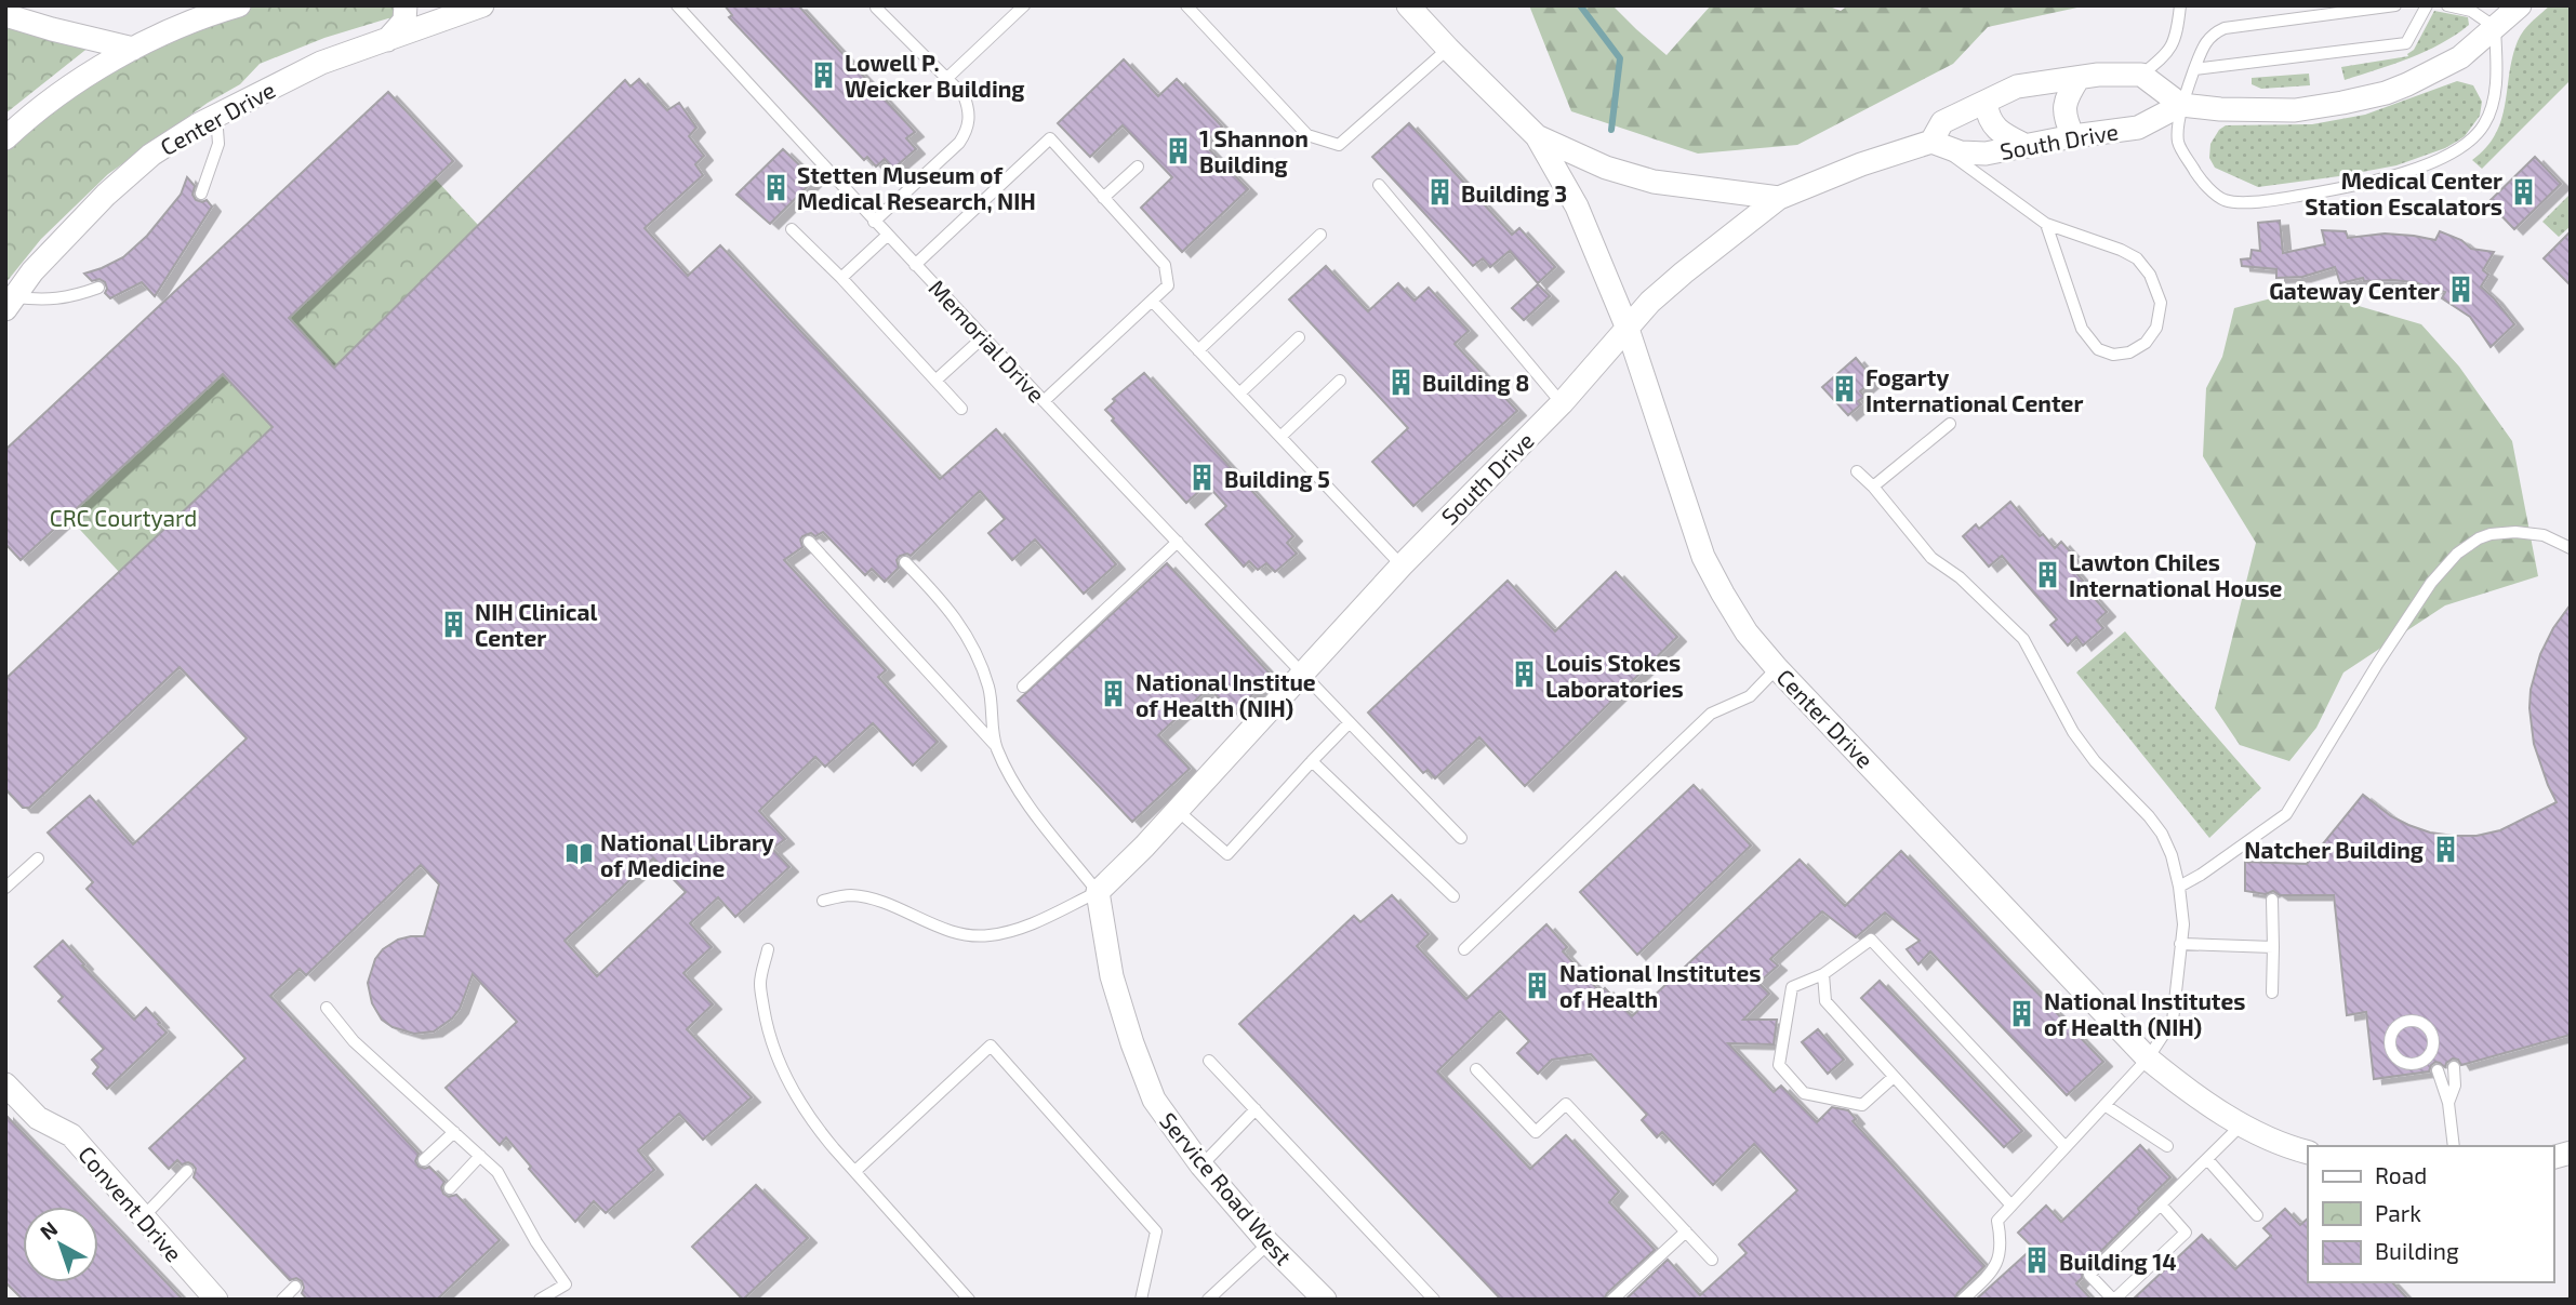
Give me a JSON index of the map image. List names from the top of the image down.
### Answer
{
  "streets": {
    "street": [
      "Center Drive",
      "South Drive",
      "Service Road West",
      "Convent Drive"
    ],
    "lane": ["Memorial Drive"]
  },
  "crossings": [
    ["Center Drive", "South Drive"],
    ["South Drive", "Memorial Drive"],
    ["South Drive", "Service Road West"]
  ],
  "parks": ["CRC Courtyard"],
  "places": {
    "building": [
      "Lowell P. Weicker Building",
      "1 Shannon Building",
      "Stetten Museum of Medical Research, NIH",
      "Building 3",
      "Medical Center Station Escalators",
      "Gateway Center",
      "Building 8",
      "Fogarty International Center",
      "Building 5",
      "Lawton Chiles International House",
      "NIH Clinical Center",
      "Louis Stokes Laboratories",
      "National Institue of Health (NIH)",
      "Natcher Building",
      "National Institutes of Health",
      "National Institutes of Health (NIH)",
      "Building 14"
    ],
    "library": ["National Library of Medicine"]
  },
  "legend": ["Road", "Park", "Building"],
  "north": "top left"
}
